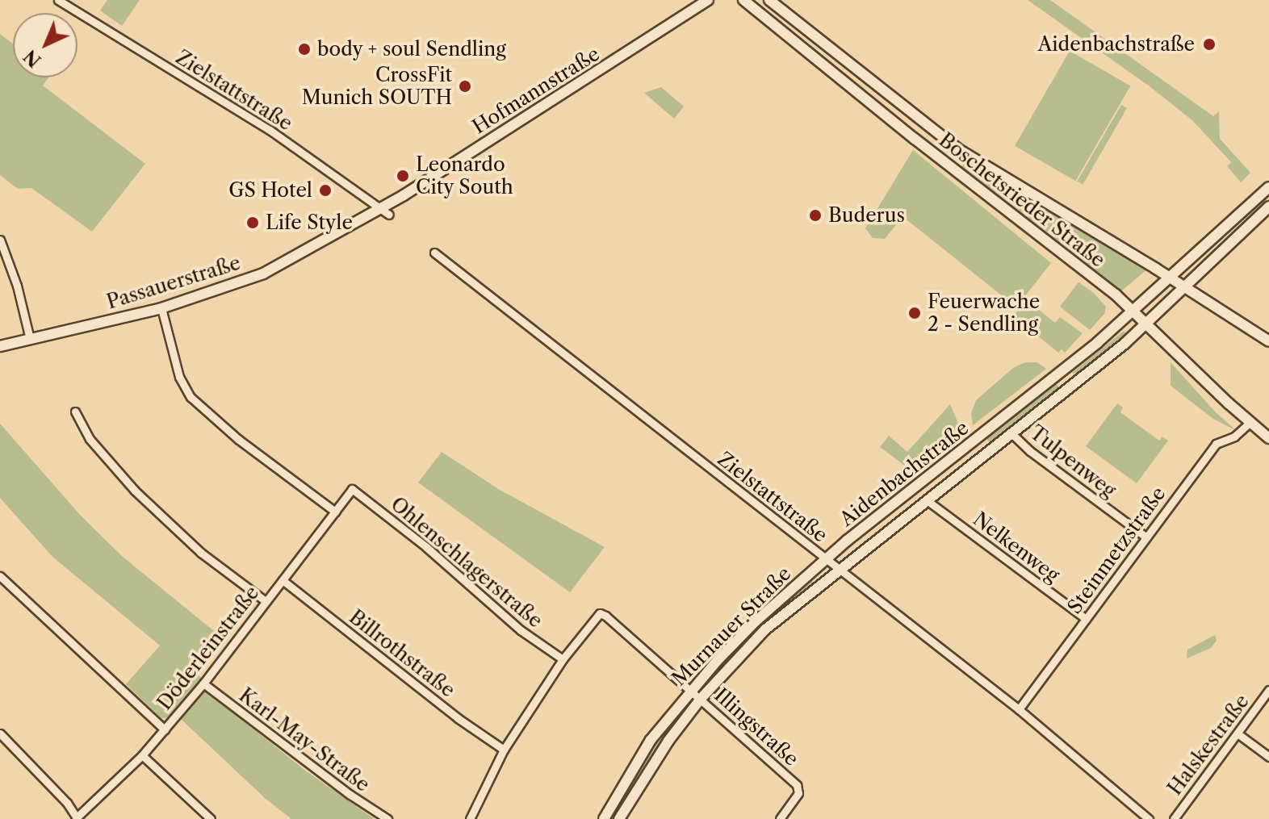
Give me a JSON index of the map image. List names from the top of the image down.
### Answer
{
  "streets": {
    "main road": [
      "Hofmannstraße",
      "Boschetsrieder Straße",
      "Passauerstraße",
      "Aidenbachstraße",
      "Murnauer Straße"
    ],
    "street": [
      "Zielstattstraße",
      "Tulpenweg",
      "Nelkenweg",
      "Steinmetzstraße",
      "Ohlenschlagerstraße",
      "Döderleinstraße",
      "Billrothstraße",
      "Illingstraße",
      "Karl-May-Straße",
      "Halskestraße"
    ]
  },
  "crossings": [
    ["Zielstattstraße", "Hofmannstraße"],
    ["Zielstattstraße", "Passauerstraße"],
    ["Zielstattstraße", "Aidenbachstraße"],
    ["Zielstattstraße", "Steinmetzstraße"],
    ["Zielstattstraße", "Murnauer Straße"],
    ["Hofmannstraße", "Passauerstraße"],
    ["Boschetsrieder Straße", "Aidenbachstraße"],
    ["Boschetsrieder Straße", "Steinmetzstraße"],
    ["Tulpenweg", "Aidenbachstraße"],
    ["Tulpenweg", "Steinmetzstraße"],
    ["Aidenbachstraße", "Nelkenweg"],
    ["Aidenbachstraße", "Murnauer Straße"],
    ["Nelkenweg", "Steinmetzstraße"],
    ["Ohlenschlagerstraße", "Döderleinstraße"],
    ["Ohlenschlagerstraße", "Illingstraße"],
    ["Murnauer Straße", "Illingstraße"],
    ["Döderleinstraße", "Billrothstraße"],
    ["Döderleinstraße", "Karl-May-Straße"]
  ],
  "places": [
    "Aidenbachstraße",
    "body + soul Sendling",
    "CrossFit Munich SOUTH",
    "Leonardo City South",
    "GS Hotel",
    "Buderus",
    "Life Style",
    "Feuerwache 2 - Sendling"
  ],
  "north": "bottom left"
}
